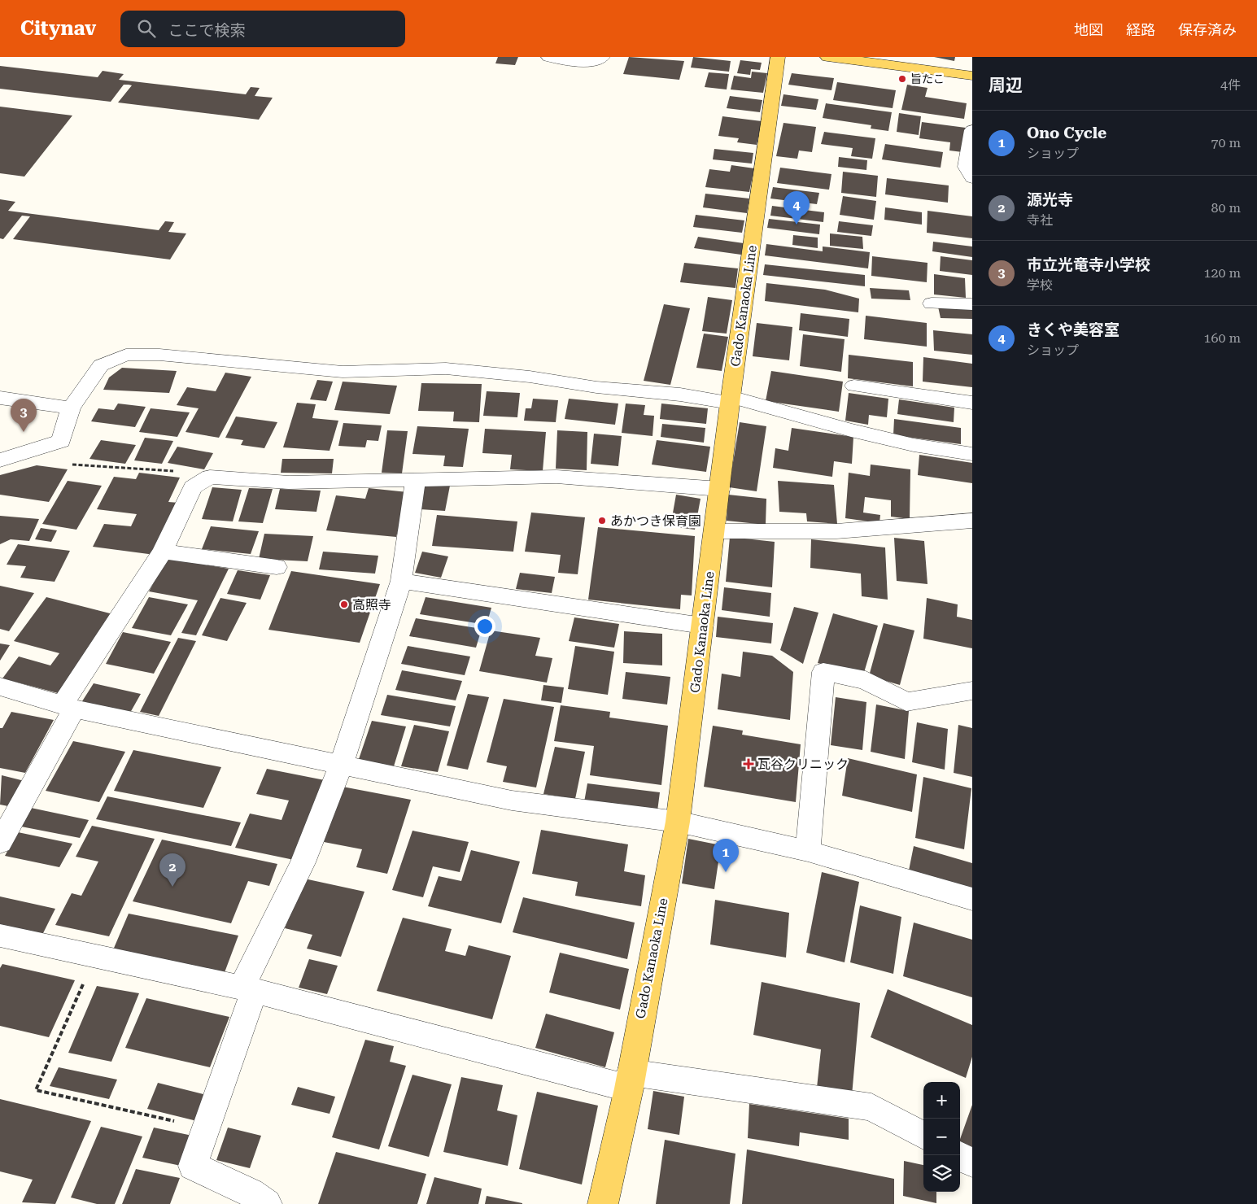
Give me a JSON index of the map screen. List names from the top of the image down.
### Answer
{
  "streets": {
    "main road": ["Gado Kanaoka Line"]
  },
  "places": {
    "other": ["旨たこ", "あかつき保育園", "高照寺"],
    "health": ["瓦谷クリニック"]
  },
  "page": {
    "header": "Citynav",
    "search": "ここで検索",
    "nav": ["地図", "経路", "保存済み"],
    "heading": ["周辺", "4件"],
    "list": [
      {
        "mark": "1",
        "name": "Ono Cycle",
        "note": "ショップ",
        "value": "70 m"
      },
      {
        "mark": "2",
        "name": "源光寺",
        "note": "寺社",
        "value": "80 m"
      },
      {
        "mark": "3",
        "name": "市立光竜寺小学校",
        "note": "学校",
        "value": "120 m"
      },
      {
        "mark": "4",
        "name": "きくや美容室",
        "note": "ショップ",
        "value": "160 m"
      }
    ],
    "pins": [
      "4",
      "3",
      "1",
      "2"
    ],
    "map_buttons": ["+", "−"]
  }
}
